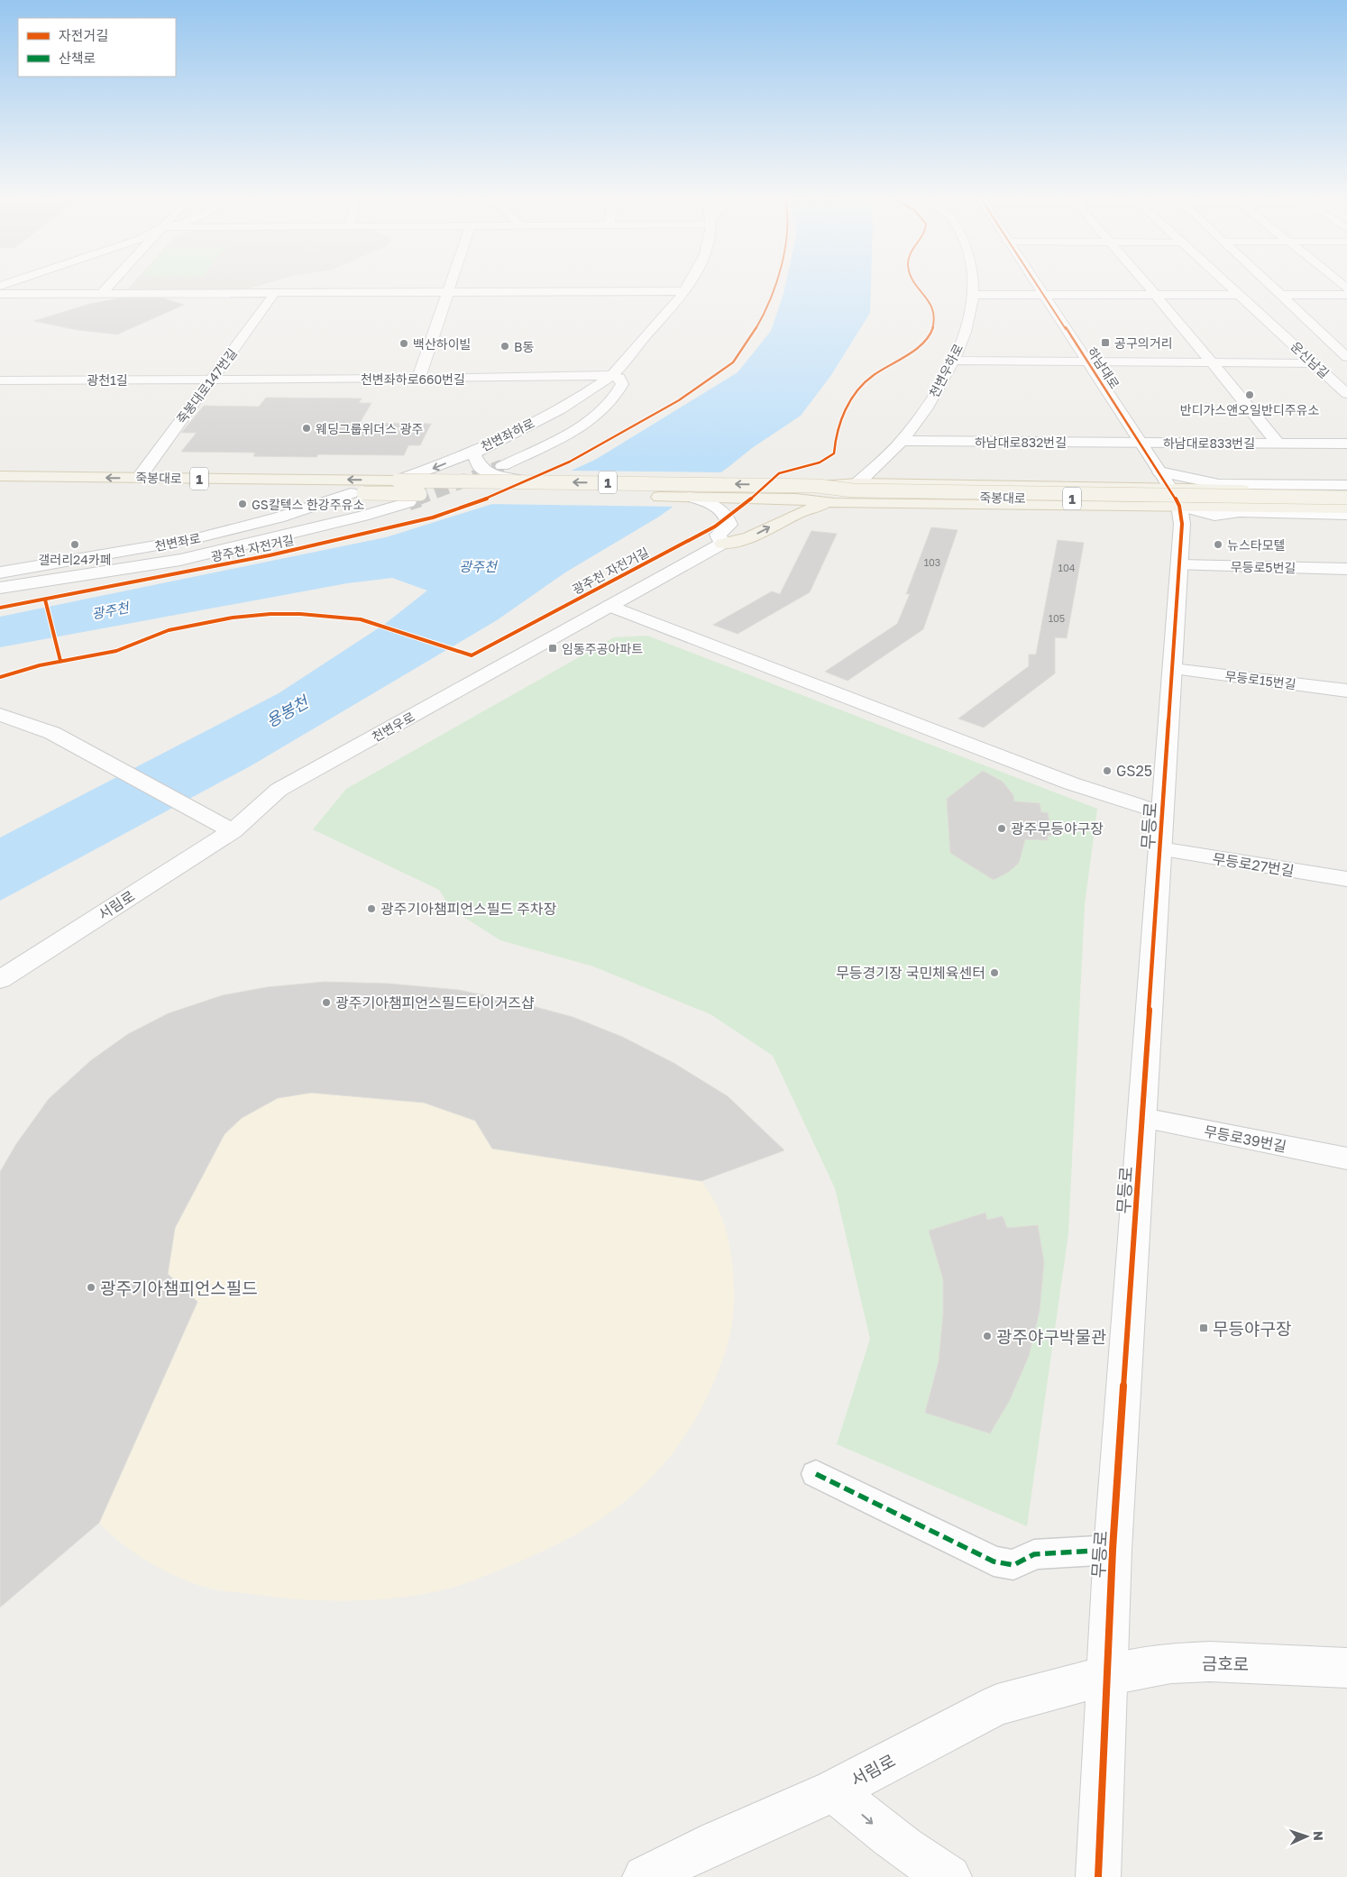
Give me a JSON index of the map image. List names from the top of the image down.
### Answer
{
  "streets": {
    "main road": ["죽봉대로", "1"],
    "street": [
      "운신남길",
      "하남대로",
      "천변우하로",
      "천변좌하로660번길",
      "광천1길",
      "죽봉대로147번길",
      "천변좌하로",
      "하남대로832번길",
      "하남대로833번길",
      "천변좌로",
      "무등로5번길",
      "무등로15번길",
      "천변우로",
      "무등로",
      "무등로27번길",
      "서림로",
      "무등로39번길",
      "금호로"
    ],
    "cycle path": ["광주천 자전거길"]
  },
  "crossings": [
    ["하남대로", "하남대로832번길"],
    ["하남대로", "하남대로833번길"],
    ["하남대로", "무등로"],
    ["천변우하로", "하남대로832번길"],
    ["천변좌하로660번길", "광천1길"],
    ["천변좌하로660번길", "죽봉대로147번길"],
    ["천변좌하로660번길", "천변좌하로"],
    ["광천1길", "죽봉대로147번길"],
    ["죽봉대로147번길", "죽봉대로"],
    ["천변좌하로", "죽봉대로"],
    ["천변좌하로", "1"],
    ["하남대로832번길", "하남대로833번길"],
    ["죽봉대로", "1"],
    ["죽봉대로", "천변좌로"],
    ["무등로5번길", "무등로"],
    ["무등로15번길", "무등로"],
    ["천변우로", "서림로"],
    ["무등로", "무등로27번길"],
    ["무등로", "서림로"],
    ["무등로", "무등로39번길"],
    ["무등로", "금호로"],
    ["서림로", "금호로"]
  ],
  "water": ["광주천", "용봉천"],
  "places": {
    "transit": ["공구의거리", "임동주공아파트", "무등야구장"],
    "other": [
      "백산하이빌",
      "B동",
      "반디가스앤오일반디주유소",
      "웨딩그룹위더스 광주",
      "GS칼텍스 한강주유소",
      "갤러리24카페",
      "뉴스타모텔",
      "GS25",
      "광주무등야구장",
      "광주기아챔피언스필드 주차장",
      "무등경기장 국민체육센터",
      "광주기아챔피언스필드타이거즈샵",
      "광주기아챔피언스필드",
      "광주야구박물관"
    ]
  },
  "house_numbers": ["103", "104", "105"],
  "legend": ["자전거길", "산책로"],
  "north": "right"
}
